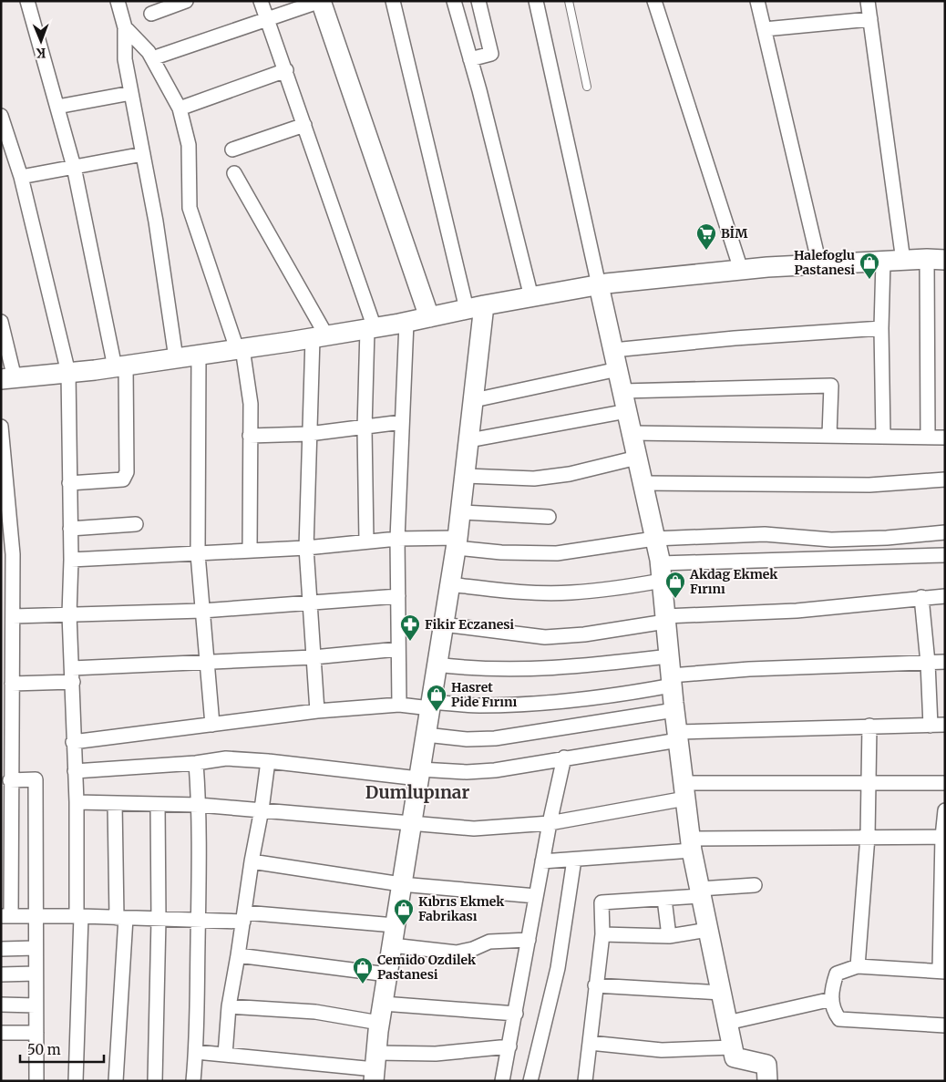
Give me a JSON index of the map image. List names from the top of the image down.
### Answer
{
  "districts": ["Dumlupınar"],
  "places": {
    "supermarket": ["BİM"],
    "shop": [
      "Halefoglu Pastanesi",
      "Akdag Ekmek Fırını",
      "Hasret Pide Fırını",
      "Kıbrıs Ekmek Fabrikası",
      "Cemido Ozdilek Pastanesi"
    ],
    "pharmacy": ["Fikir Eczanesi"]
  },
  "scale_bar": "50 m",
  "north": "bottom"
}
